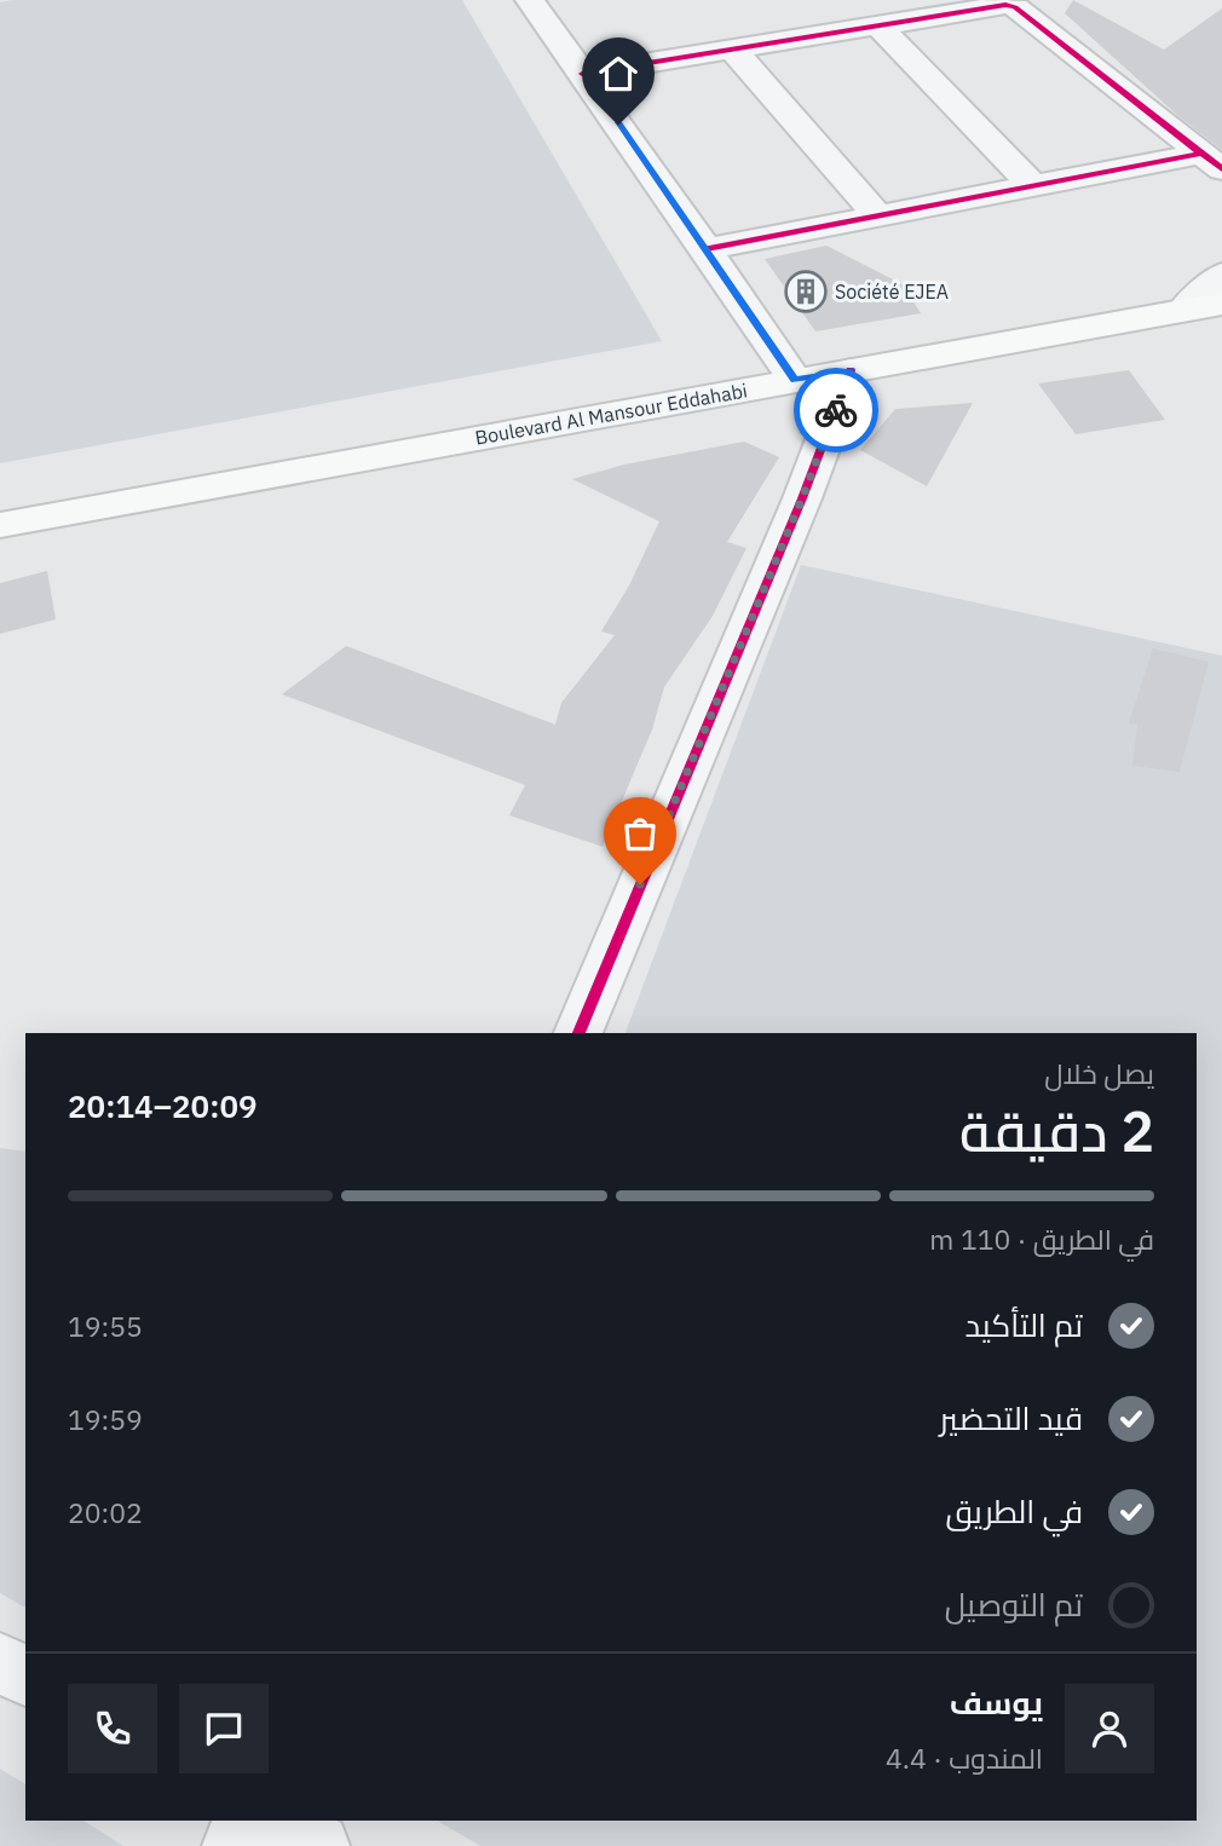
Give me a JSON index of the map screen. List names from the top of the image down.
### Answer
{
  "streets": {
    "main road": ["Boulevard Al Mansour Eddahabi"]
  },
  "places": {
    "building": ["Société EJEA"]
  },
  "page": {
    "heading": ["2 دقيقة", "يصل خلال", "20:09–20:14"],
    "panel": ["يوسف", "المندوب · 4.4"],
    "bar": "في الطريق · 110 m",
    "list": [
      ["تم التأكيد", "19:55"],
      ["قيد التحضير", "19:59"],
      ["في الطريق", "20:02"],
      "تم التوصيل"
    ]
  }
}
